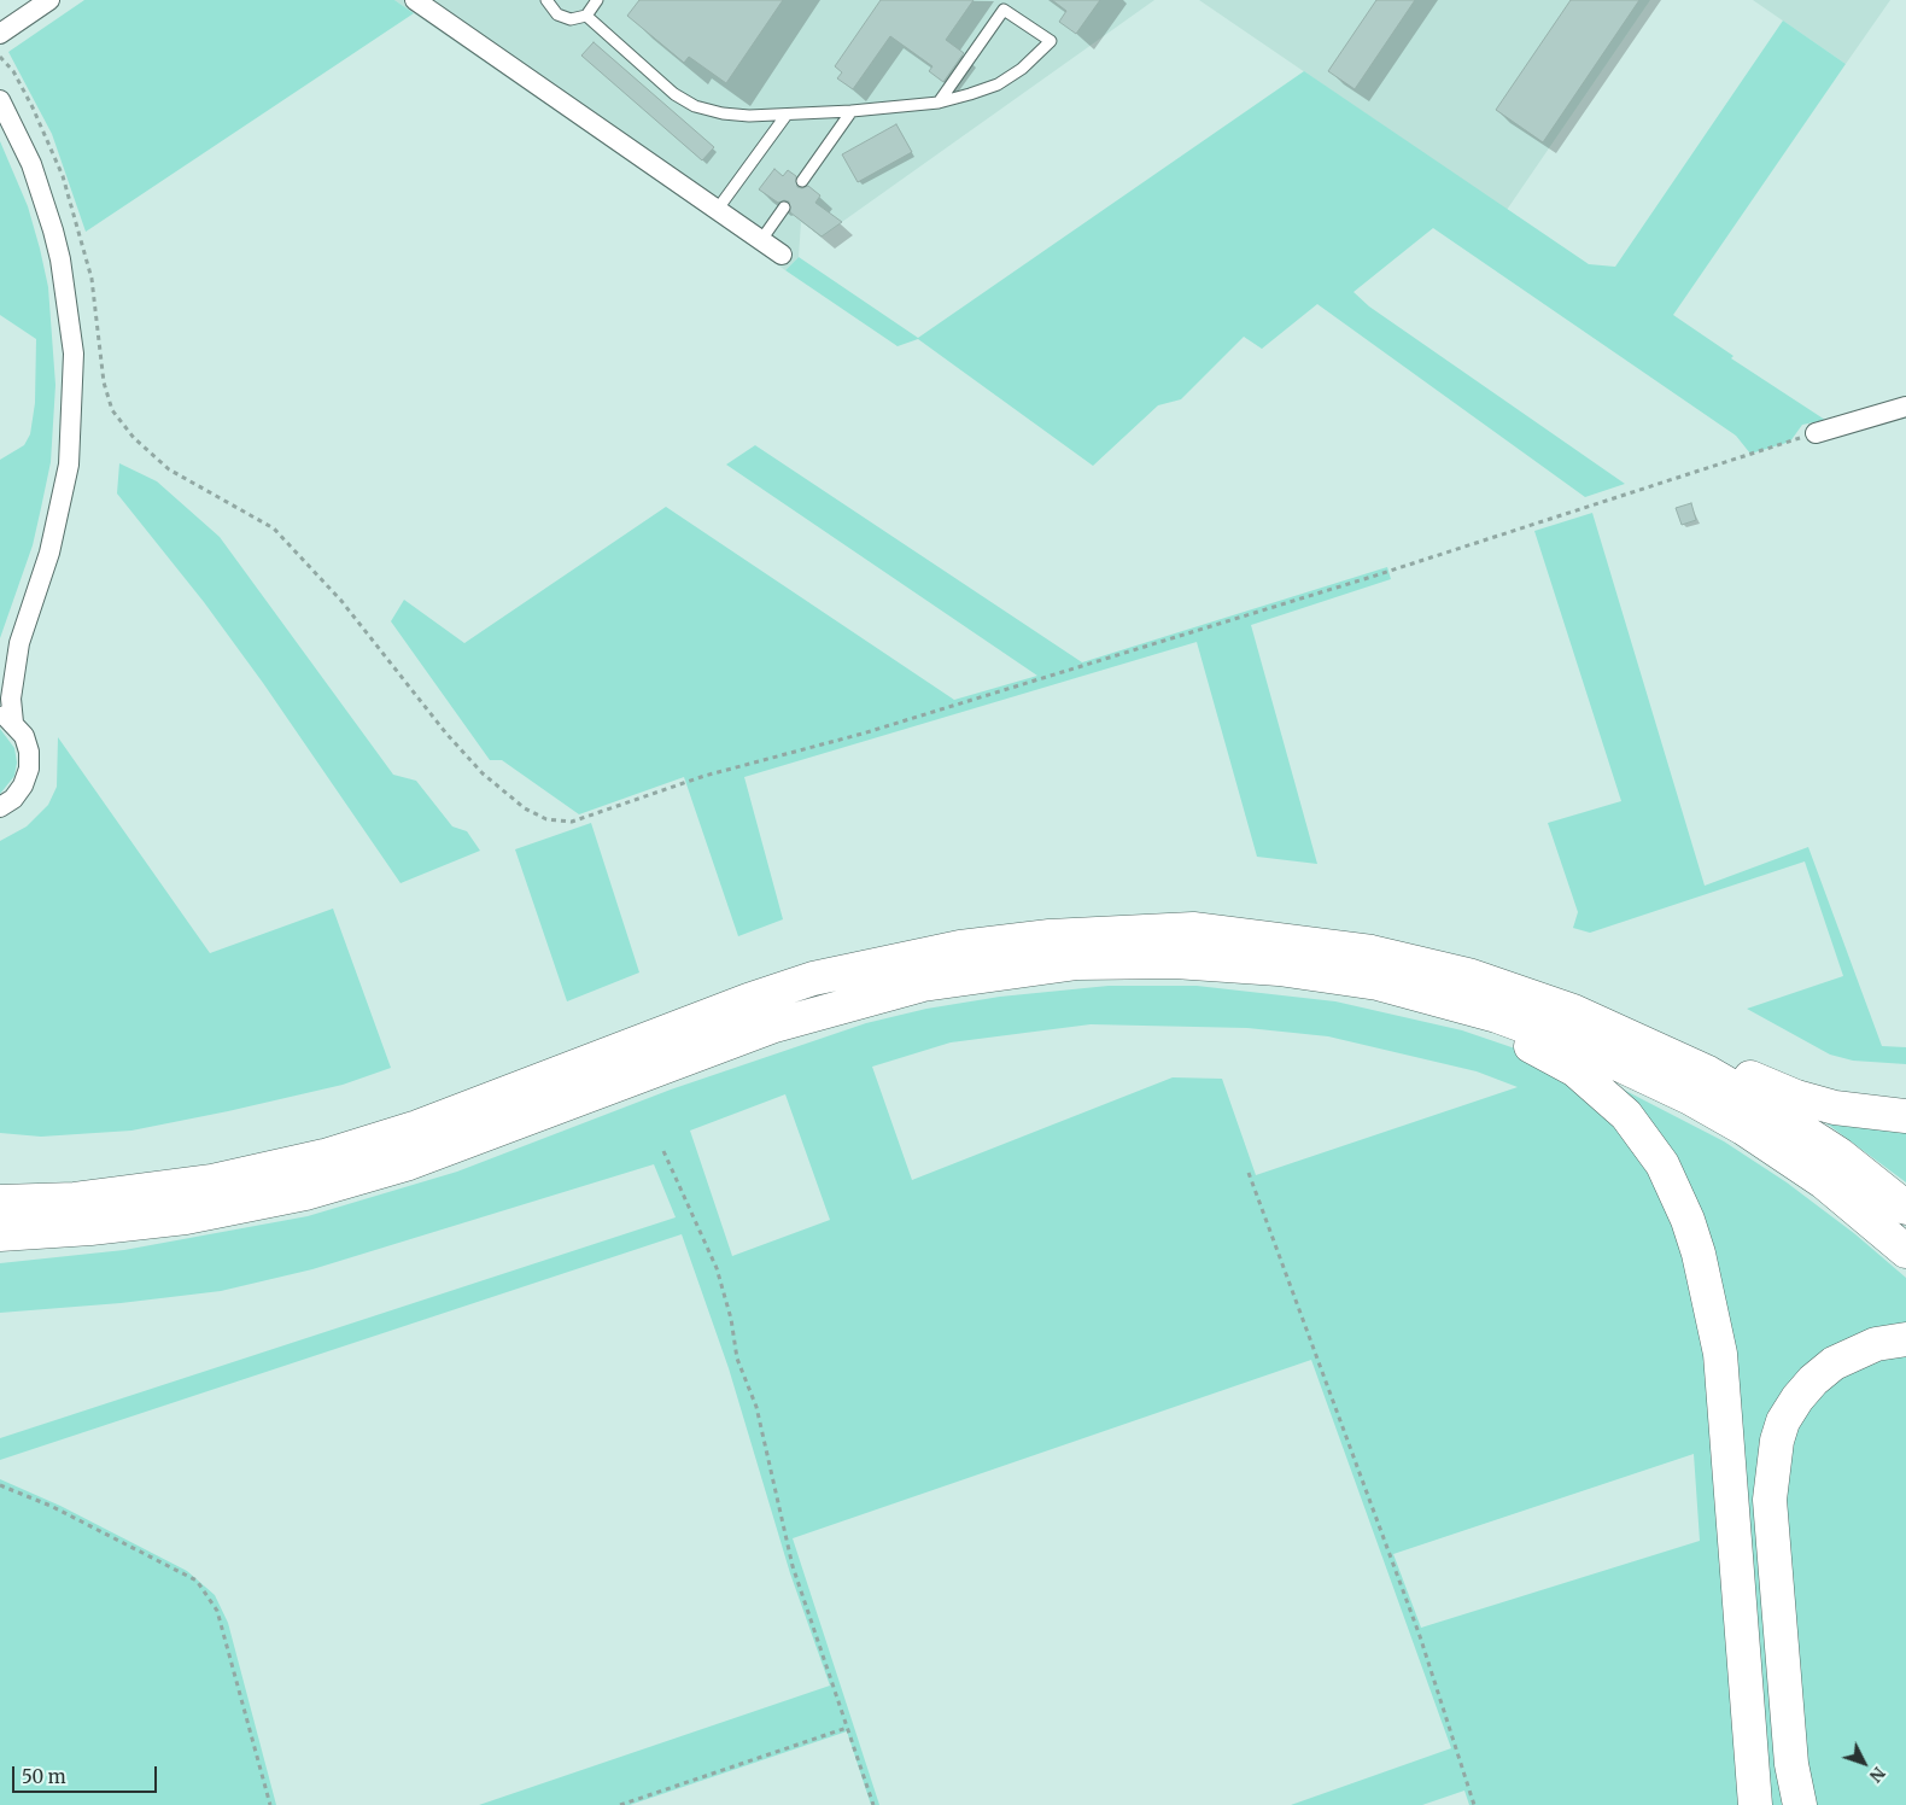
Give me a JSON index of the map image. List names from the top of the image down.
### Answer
{
  "scale_bar": "50 m",
  "north": "bottom right"
}
